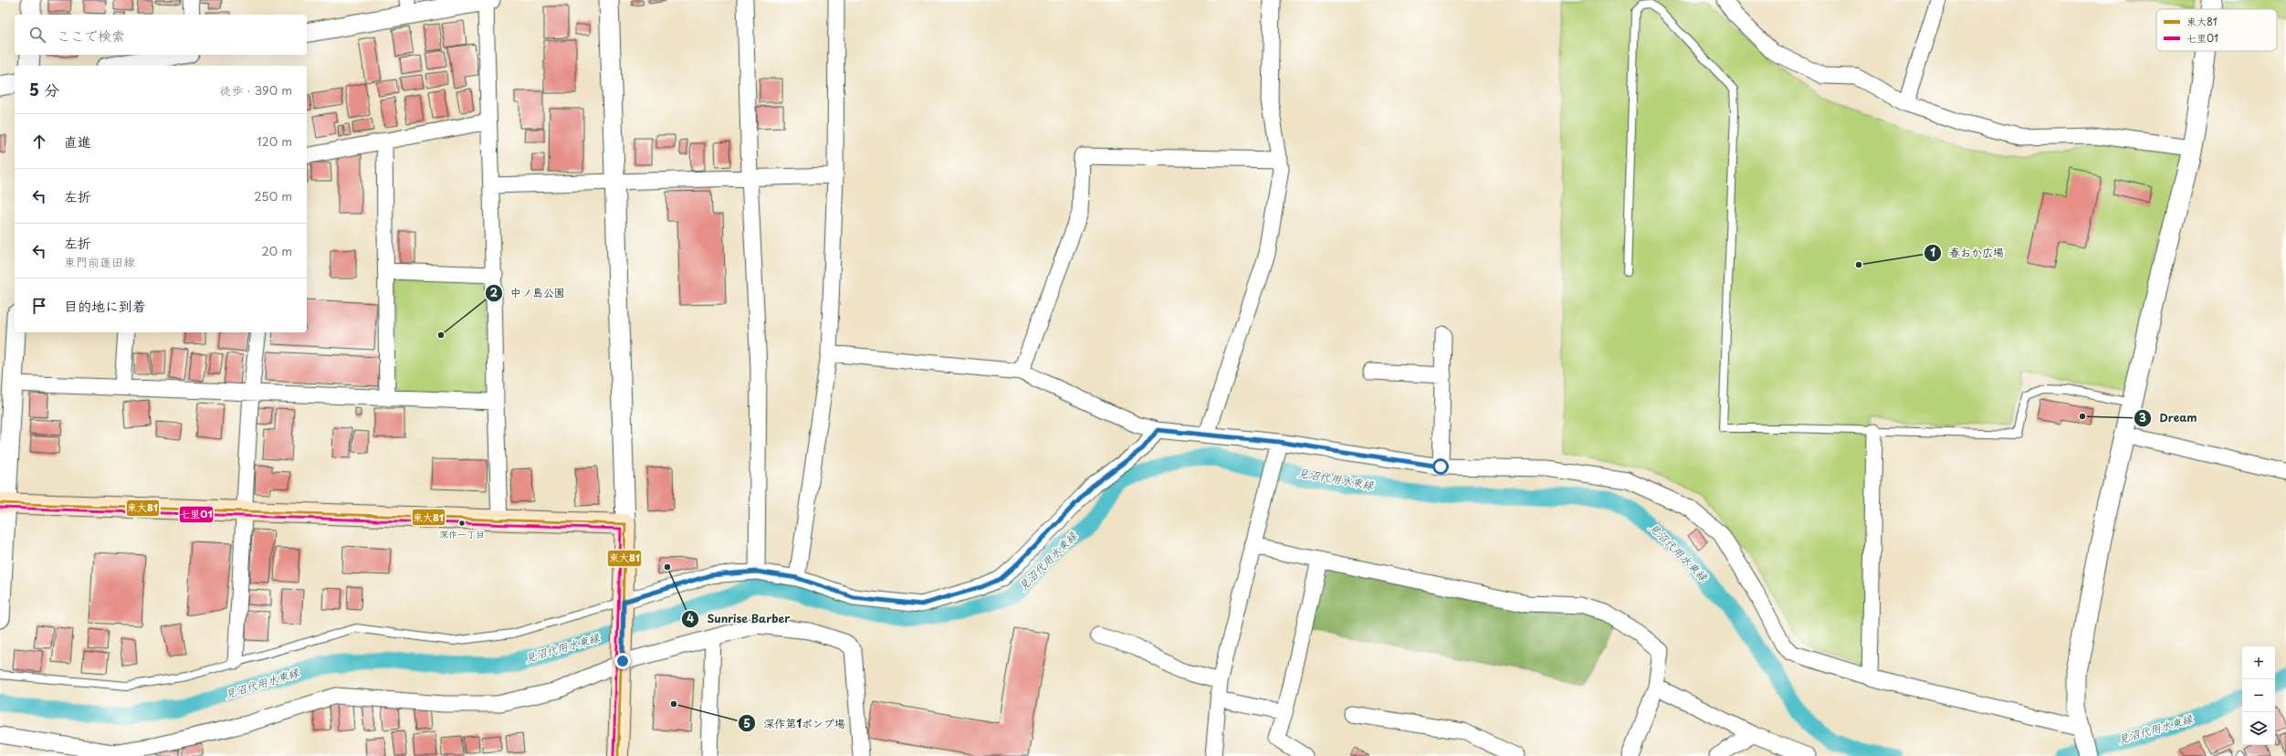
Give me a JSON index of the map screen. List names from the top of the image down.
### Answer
{
  "water": ["見沼代用水東縁"],
  "places": [
    "春おか広場",
    "中ノ島公園",
    "Dream",
    "深作一丁目",
    "Sunrise Barber",
    "深作第1ポンプ場"
  ],
  "lines": ["transit line 東大81", "transit line 七里01"],
  "legend": ["東大81", "七里01"],
  "page": {
    "search": "ここで検索",
    "heading": ["5 分", "徒歩 · 390 m"],
    "list": [
      ["直進", "120 m"],
      ["左折", "250 m"],
      ["左折", "東門前蓮田線", "20 m"],
      "目的地に到着"
    ],
    "map_buttons": ["+", "−"]
  }
}
